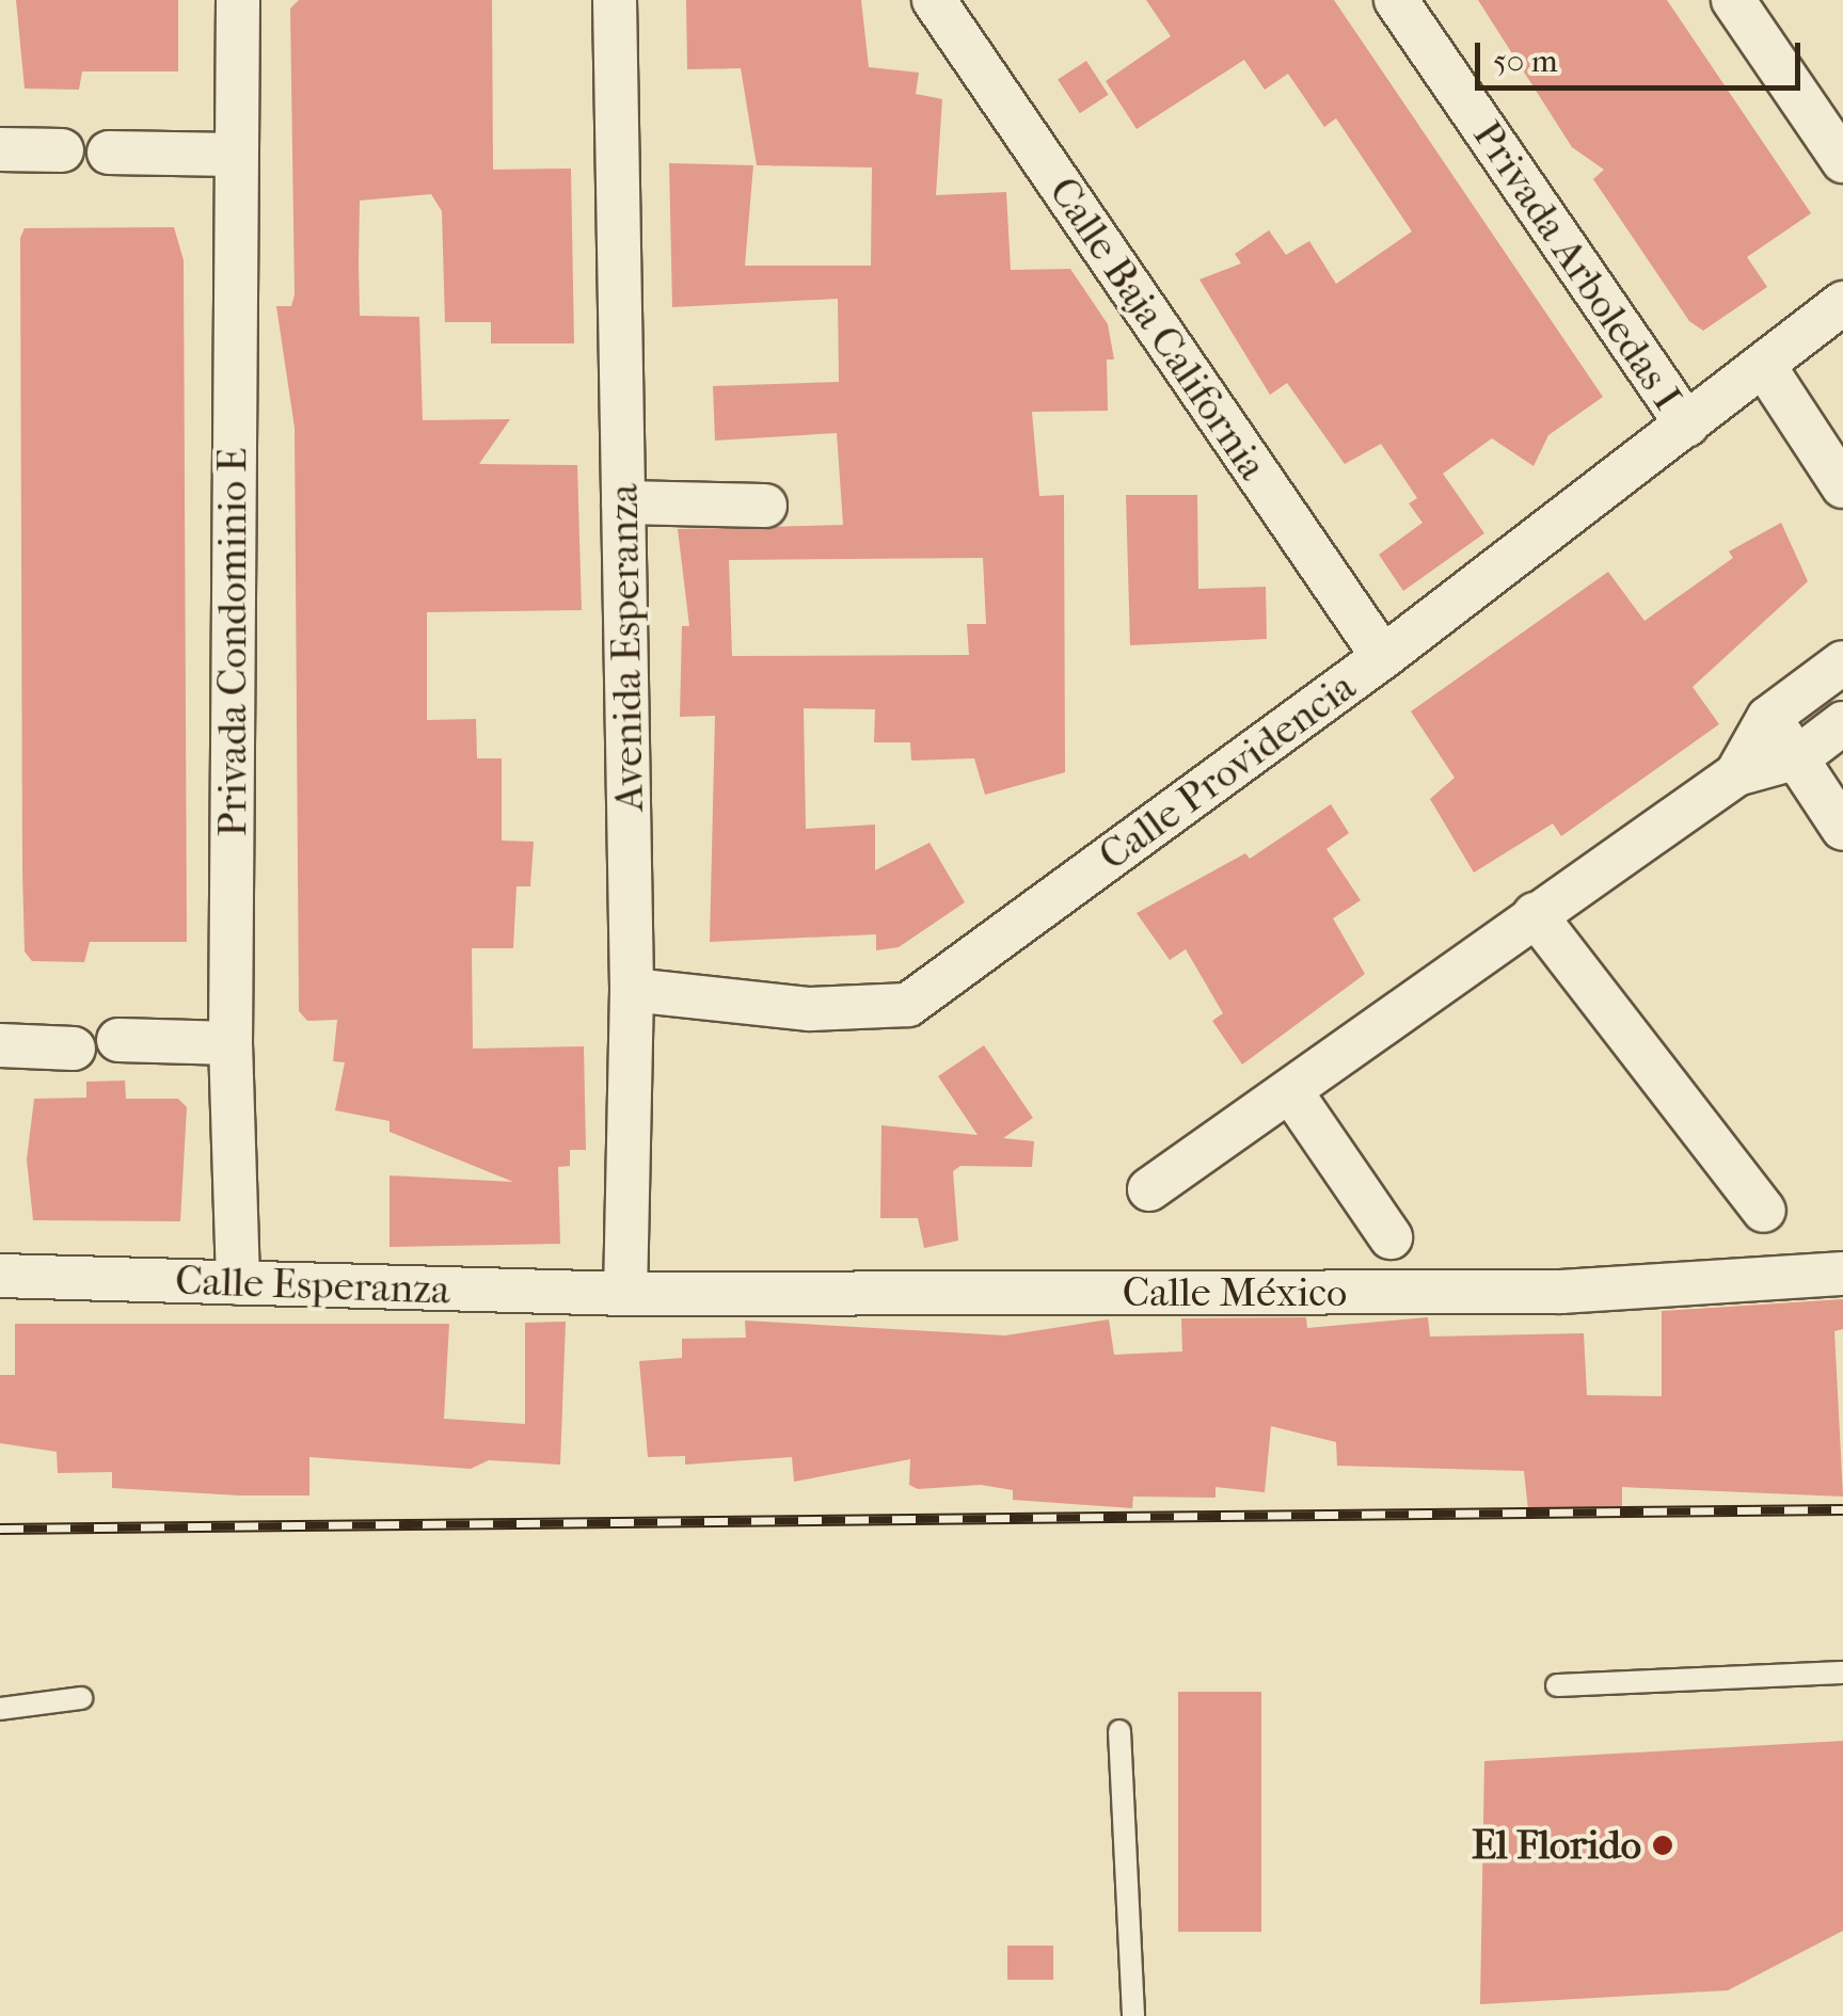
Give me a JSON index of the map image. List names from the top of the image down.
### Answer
{
  "streets": {
    "street": [
      "Privada Arboledas I",
      "Calle Baja California",
      "Privada Condominio E",
      "Avenida Esperanza",
      "Calle Providencia",
      "Calle Esperanza",
      "Calle México"
    ]
  },
  "crossings": [
    ["Privada Arboledas I", "Calle Providencia"],
    ["Calle Baja California", "Calle Providencia"],
    ["Privada Condominio E", "Calle Esperanza"],
    ["Avenida Esperanza", "Calle Providencia"],
    ["Avenida Esperanza", "Calle Esperanza"],
    ["Avenida Esperanza", "Calle México"],
    ["Calle Esperanza", "Calle México"]
  ],
  "places": ["El Florido"],
  "scale_bar": "50 m"
}
